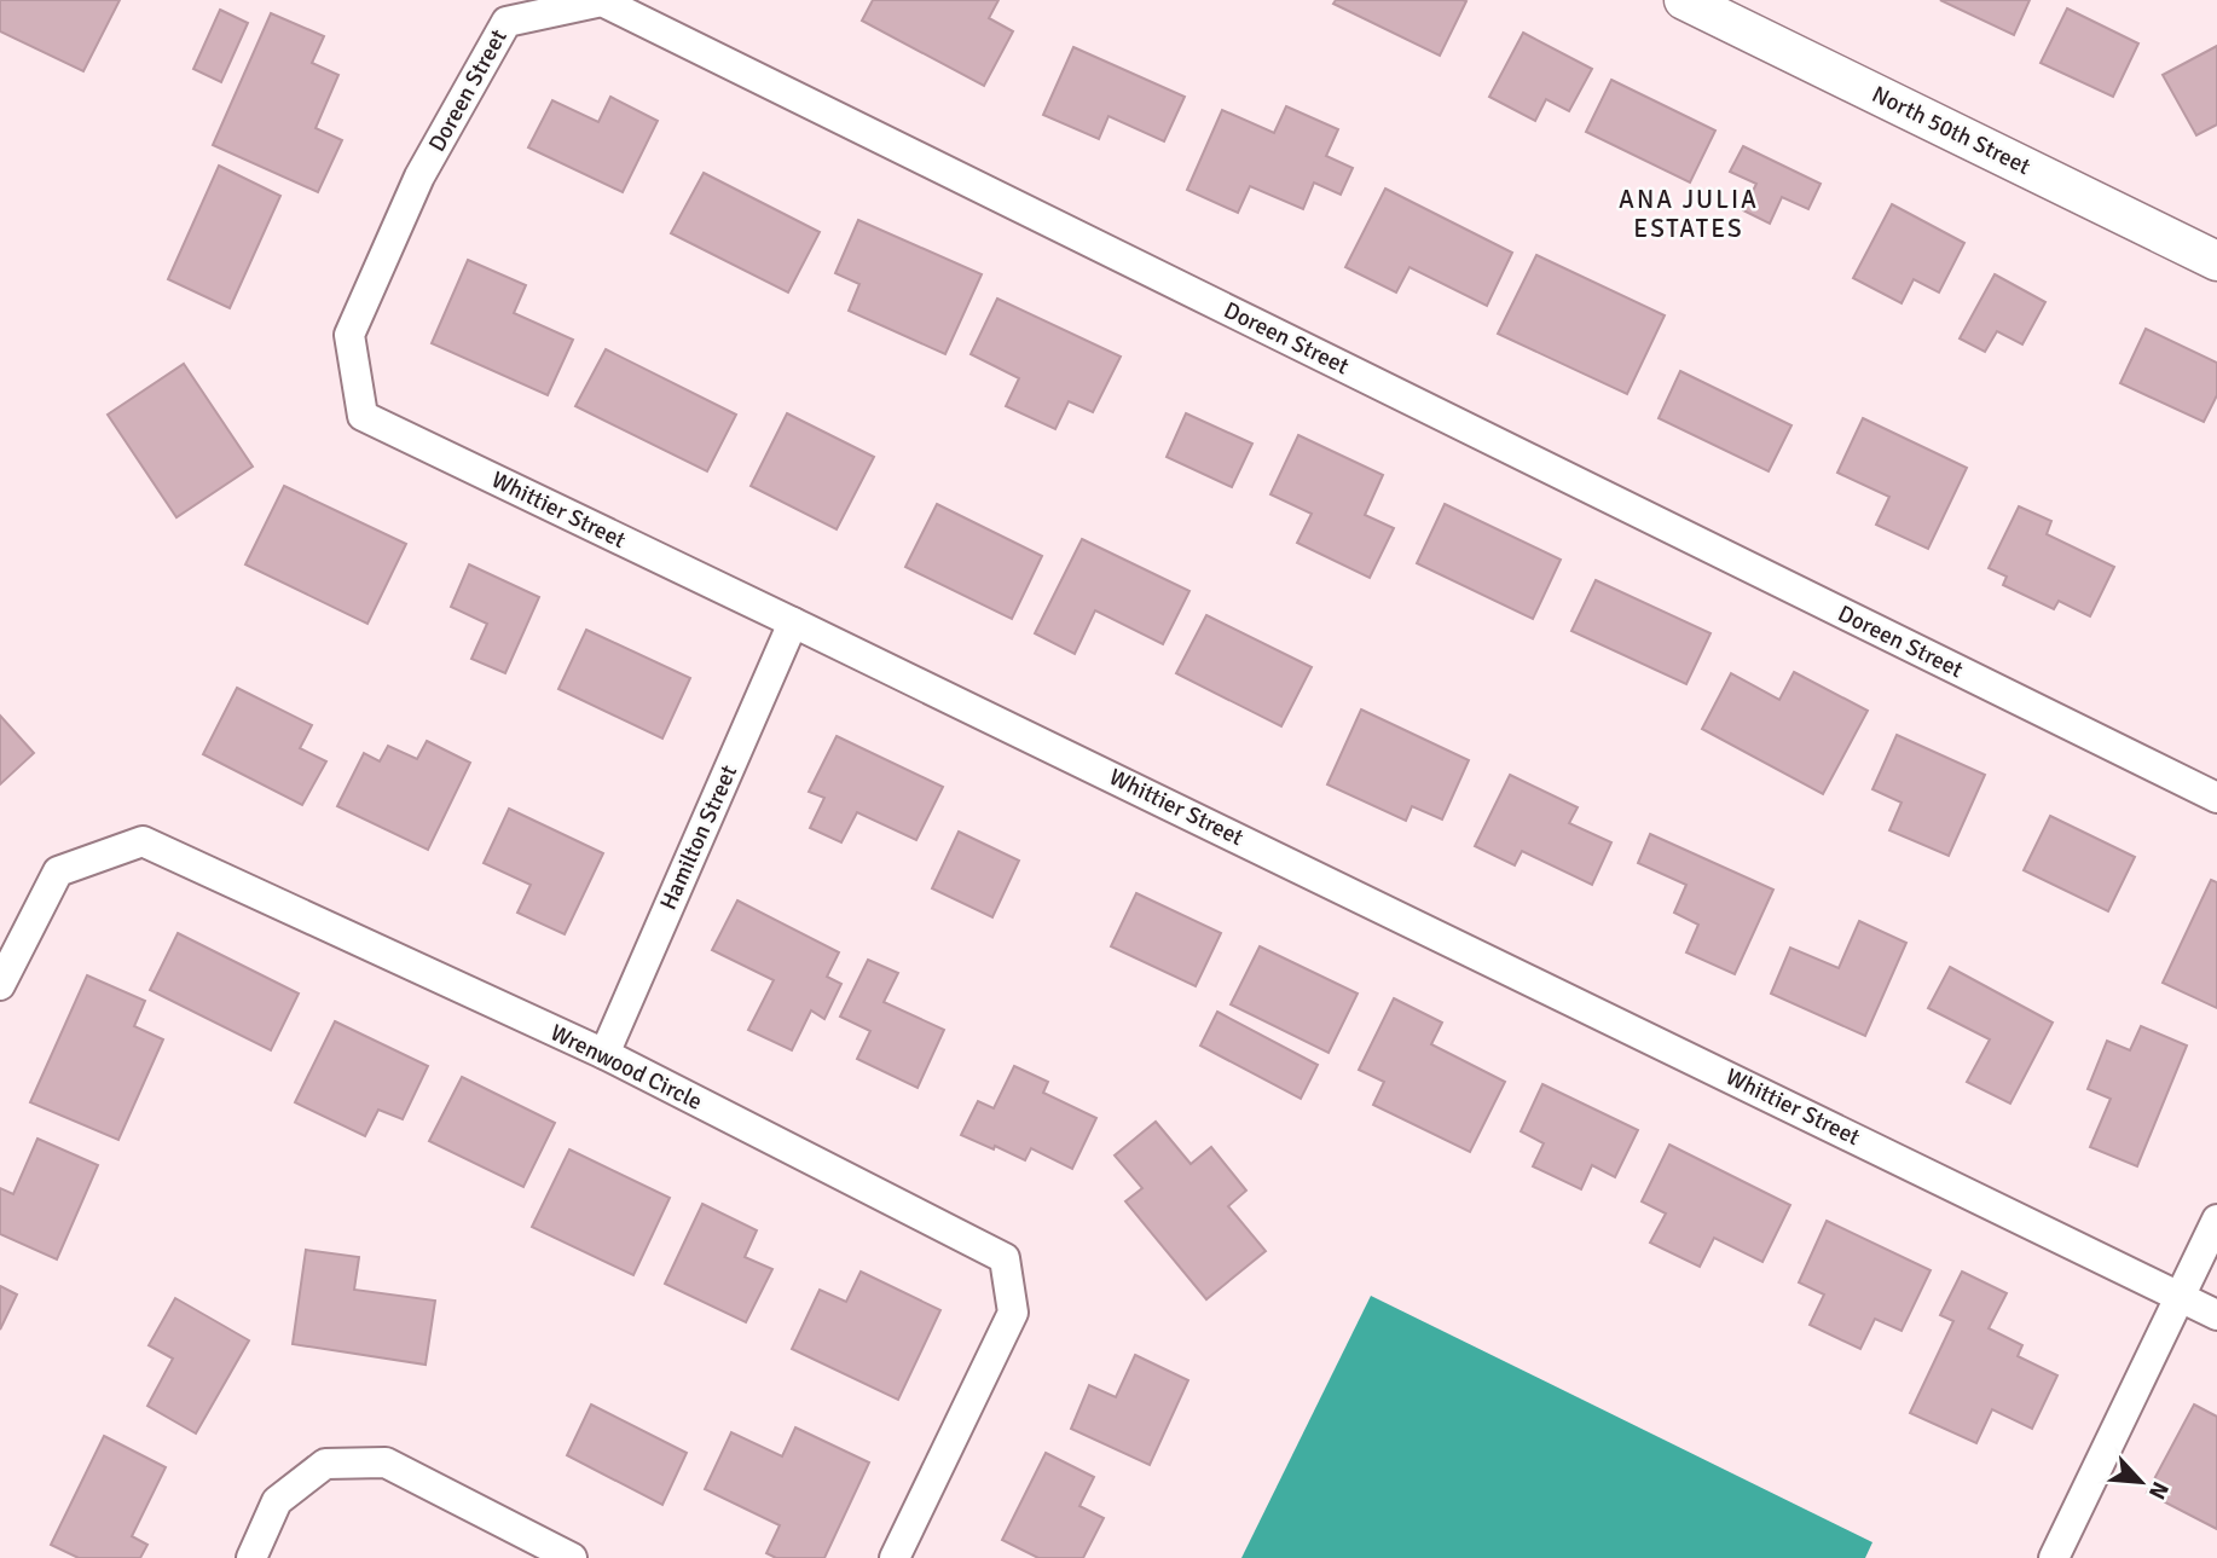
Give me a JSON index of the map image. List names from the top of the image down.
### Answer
{
  "streets": {
    "street": [
      "Doreen Street",
      "North 50th Street",
      "Whittier Street",
      "Hamilton Street",
      "Wrenwood Circle"
    ]
  },
  "crossings": [
    ["Doreen Street", "Whittier Street"],
    ["Whittier Street", "Hamilton Street"],
    ["Hamilton Street", "Wrenwood Circle"]
  ],
  "districts": ["ANA JULIA ESTATES"],
  "north": "bottom right"
}
